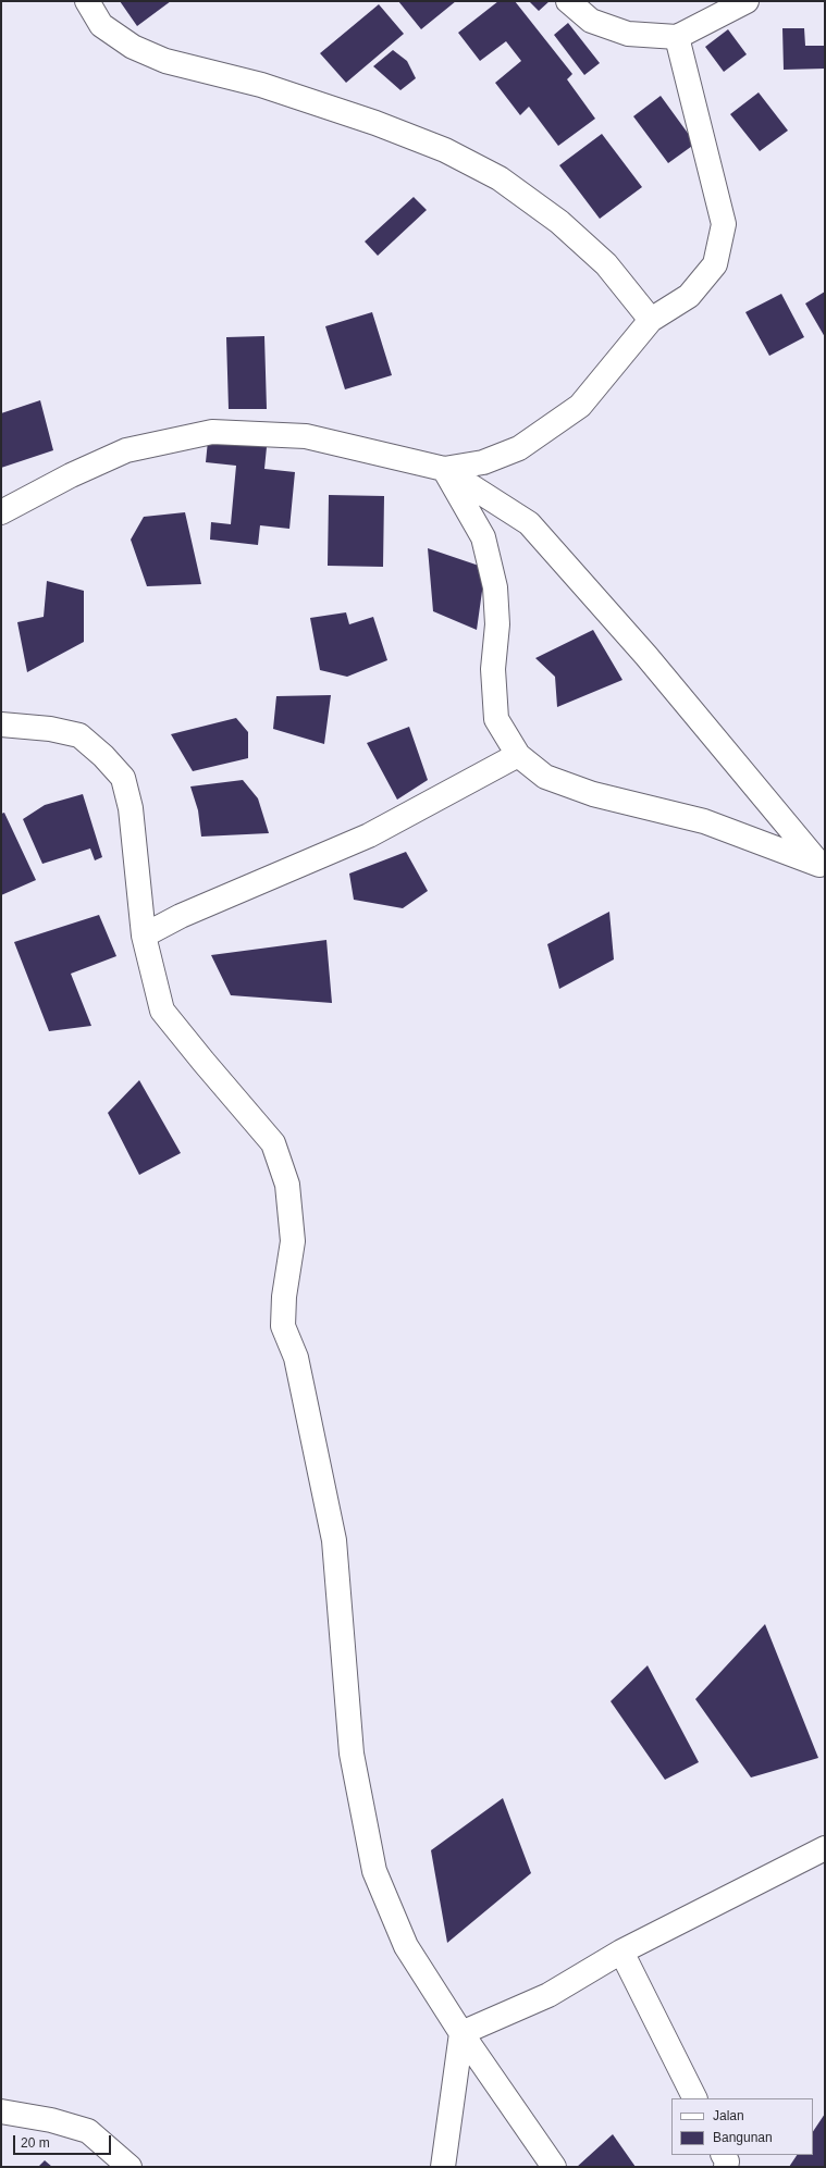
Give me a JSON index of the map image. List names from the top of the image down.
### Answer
{
  "legend": ["Jalan", "Bangunan"],
  "scale_bar": "20 m"
}
